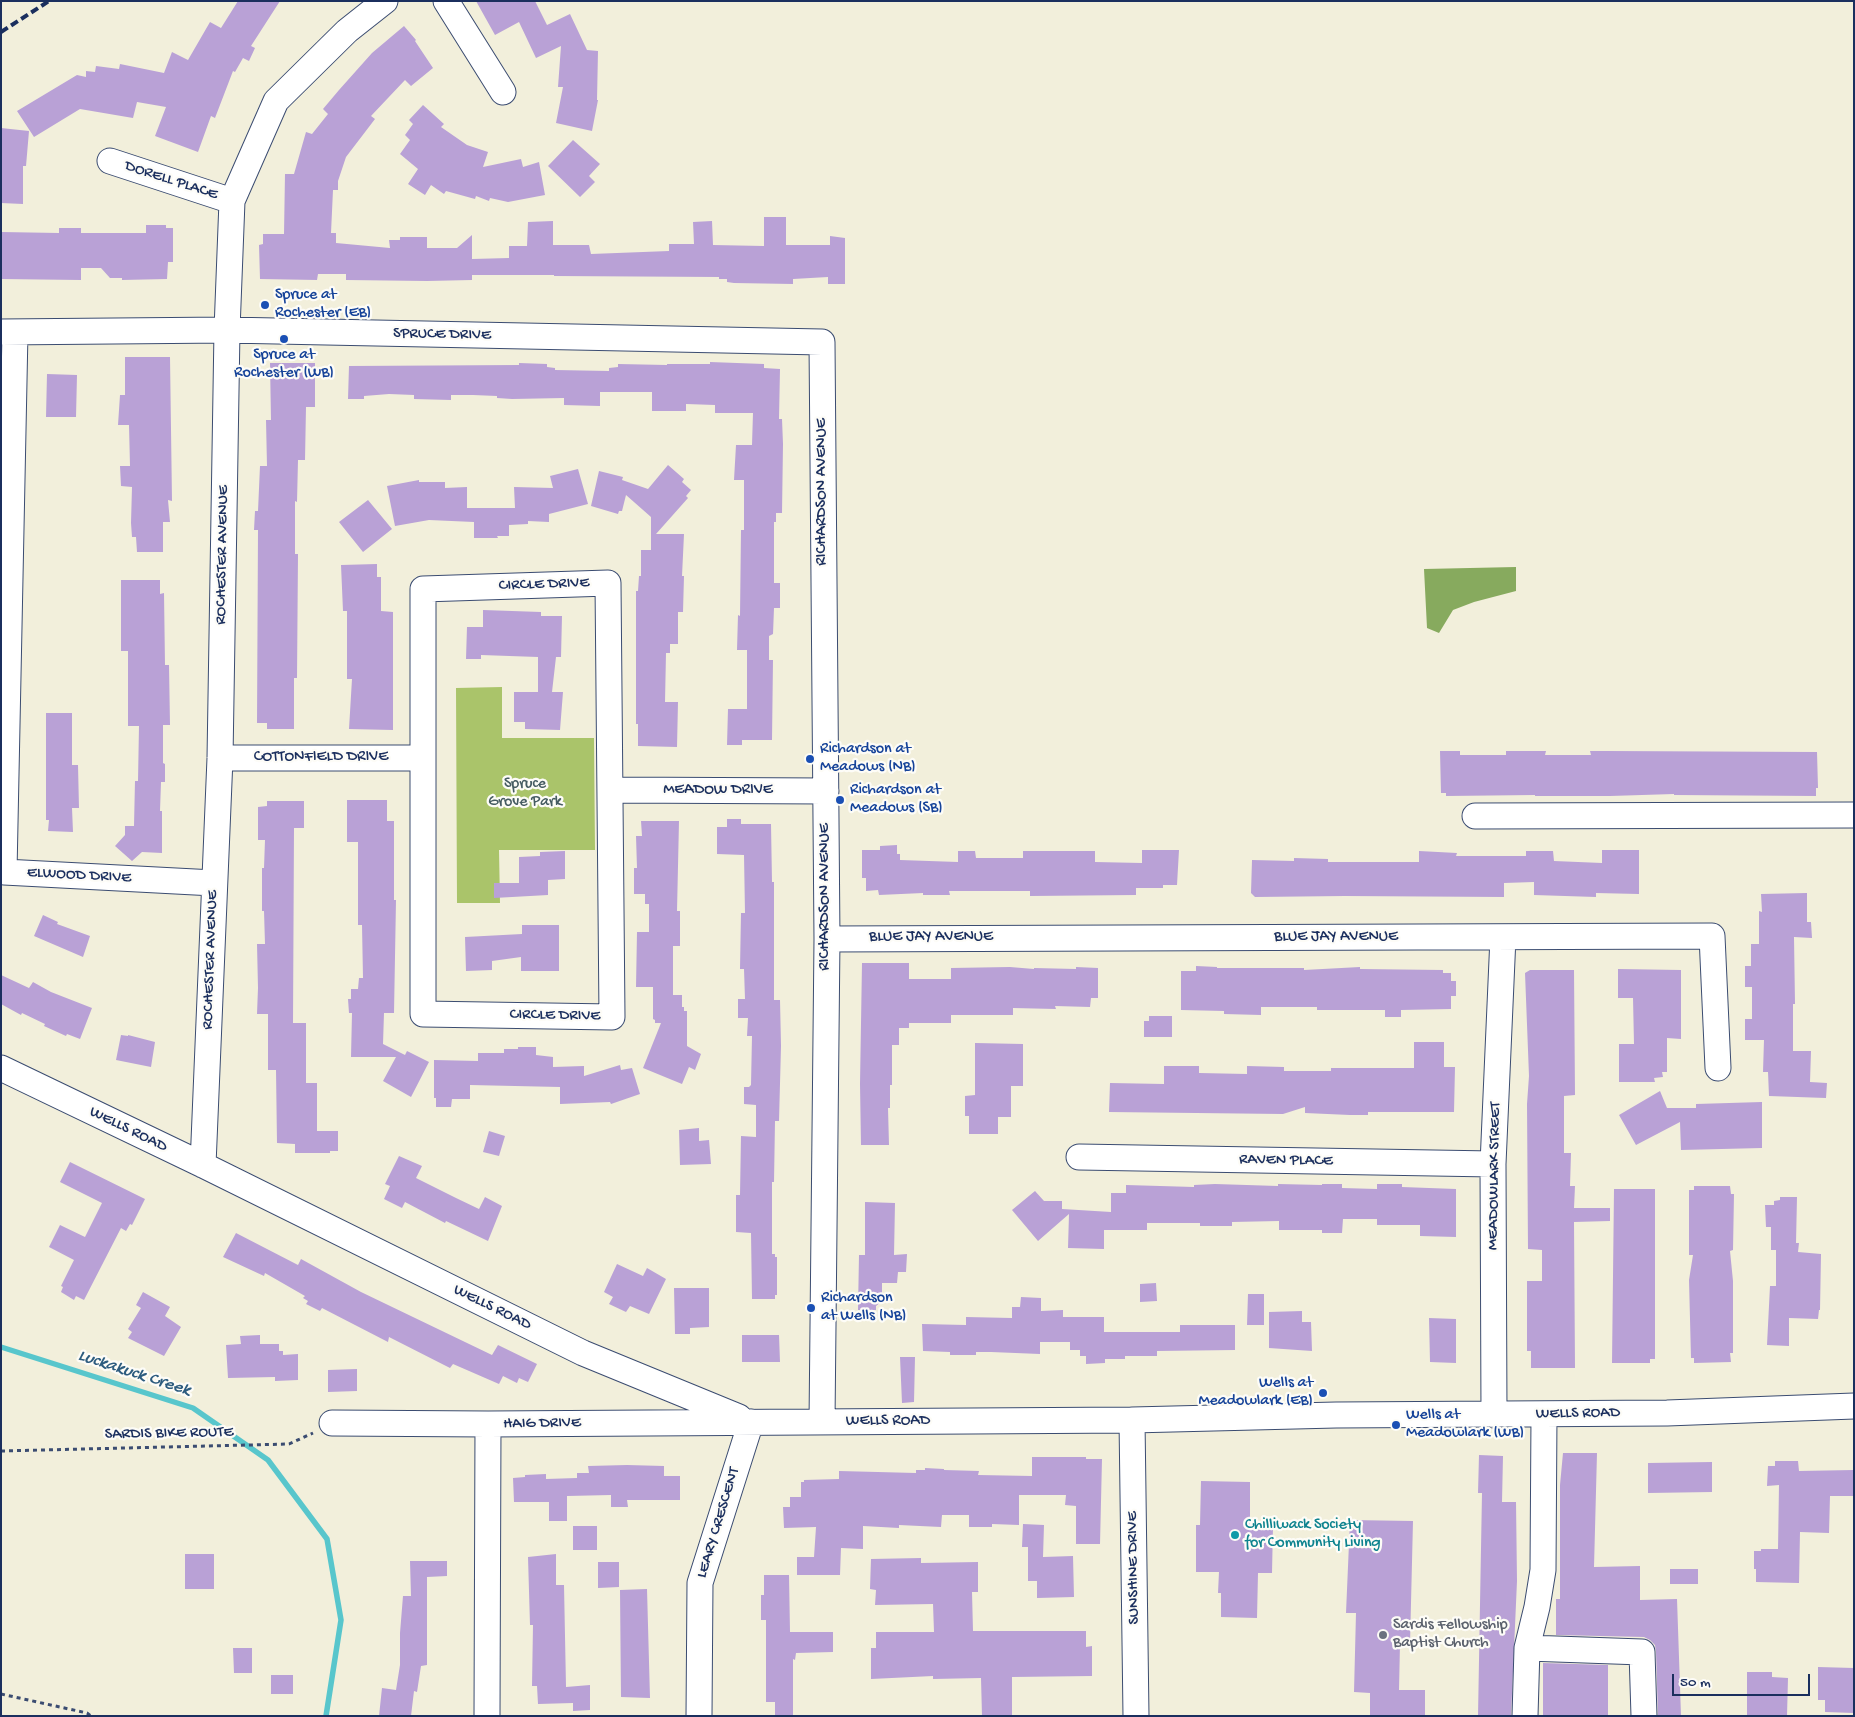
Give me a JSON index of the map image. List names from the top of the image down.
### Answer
{
  "streets": {
    "street": [
      "DORELL PLACE",
      "SPRUCE DRIVE",
      "RICHARDSON AVENUE",
      "ROCHESTER AVENUE",
      "CIRCLE DRIVE",
      "COTTONFIELD DRIVE",
      "MEADOW DRIVE",
      "ELWOOD DRIVE",
      "BLUE JAY AVENUE",
      "WELLS ROAD",
      "RAVEN PLACE",
      "MEADOWLARK STREET",
      "HAIG DRIVE",
      "LEARY CRESCENT",
      "SUNSHINE DRIVE"
    ],
    "path": ["SARDIS BIKE ROUTE"]
  },
  "crossings": [
    ["DORELL PLACE", "ROCHESTER AVENUE"],
    ["SPRUCE DRIVE", "RICHARDSON AVENUE"],
    ["SPRUCE DRIVE", "ROCHESTER AVENUE"],
    ["SPRUCE DRIVE", "ELWOOD DRIVE"],
    ["RICHARDSON AVENUE", "MEADOW DRIVE"],
    ["RICHARDSON AVENUE", "BLUE JAY AVENUE"],
    ["RICHARDSON AVENUE", "WELLS ROAD"],
    ["ROCHESTER AVENUE", "COTTONFIELD DRIVE"],
    ["ROCHESTER AVENUE", "ELWOOD DRIVE"],
    ["ROCHESTER AVENUE", "WELLS ROAD"],
    ["CIRCLE DRIVE", "COTTONFIELD DRIVE"],
    ["CIRCLE DRIVE", "MEADOW DRIVE"],
    ["BLUE JAY AVENUE", "MEADOWLARK STREET"],
    ["WELLS ROAD", "MEADOWLARK STREET"],
    ["WELLS ROAD", "HAIG DRIVE"],
    ["WELLS ROAD", "LEARY CRESCENT"],
    ["WELLS ROAD", "SUNSHINE DRIVE"],
    ["RAVEN PLACE", "MEADOWLARK STREET"],
    ["HAIG DRIVE", "SARDIS BIKE ROUTE"],
    ["HAIG DRIVE", "LEARY CRESCENT"]
  ],
  "water": ["Luckakuck Creek"],
  "parks": ["Spruce Grove Park"],
  "places": [
    "Spruce at Rochester (EB)",
    "Spruce at Rochester (WB)",
    "Richardson at Meadows (NB)",
    "Richardson at Meadows (SB)",
    "Richardson at Wells (NB)",
    "Wells at Meadowlark (EB)",
    "Wells at Meadowlark (WB)",
    "Chilliwack Society for Community Living",
    "Sardis Fellowship Baptist Church"
  ],
  "scale_bar": "50 m"
}
